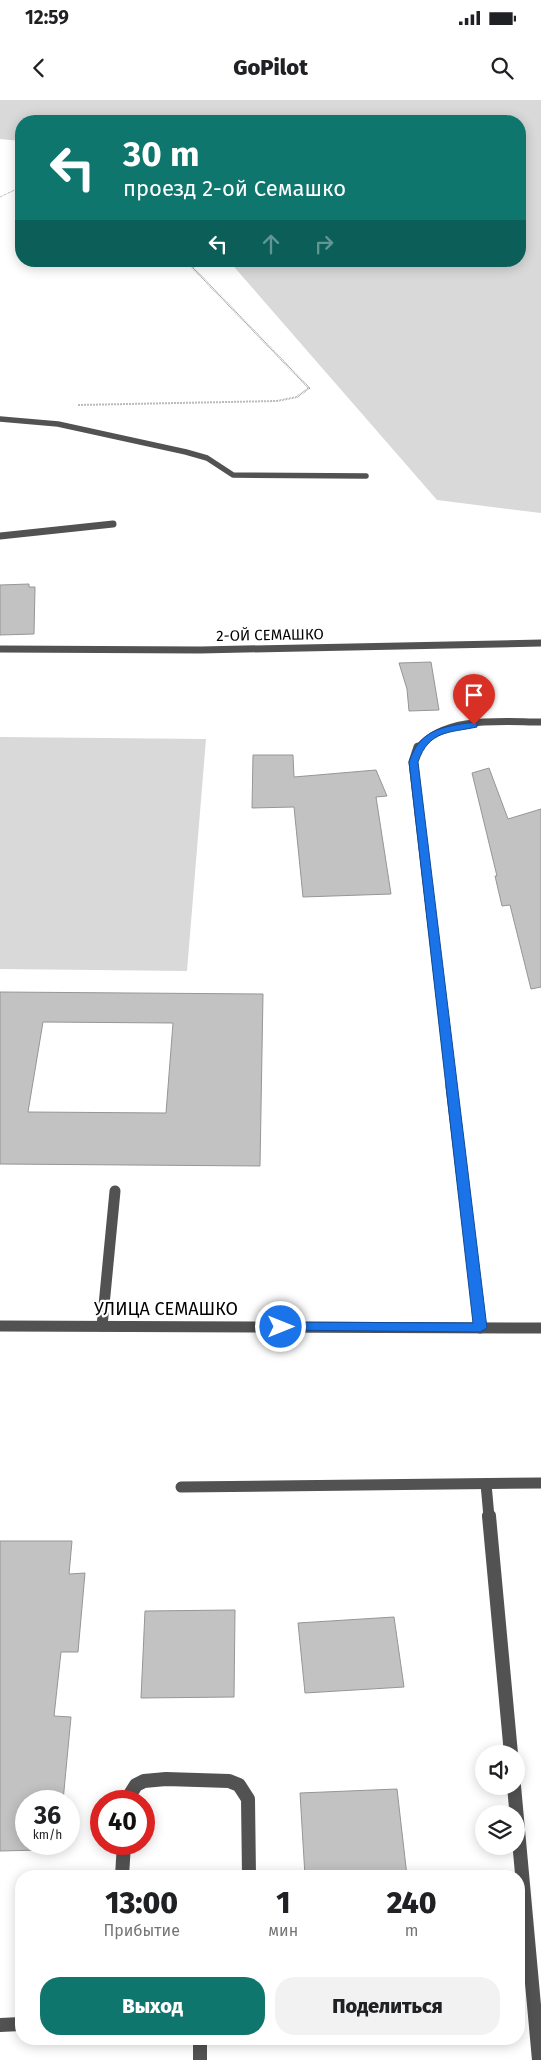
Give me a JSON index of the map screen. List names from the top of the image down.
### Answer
{
  "streets": {
    "street": ["2-ОЙ СЕМАШКО", "УЛИЦА СЕМАШКО"]
  },
  "page": {
    "status": "12:59",
    "header": "GoPilot",
    "turn": ["30 m", "проезд 2-ой Семашко"],
    "speed": "36 km/h",
    "limit": "40",
    "eta": [
      "13:00",
      "Прибытие",
      "1",
      "мин",
      "240",
      "m"
    ],
    "buttons": ["Выход", "Поделиться"]
  }
}
